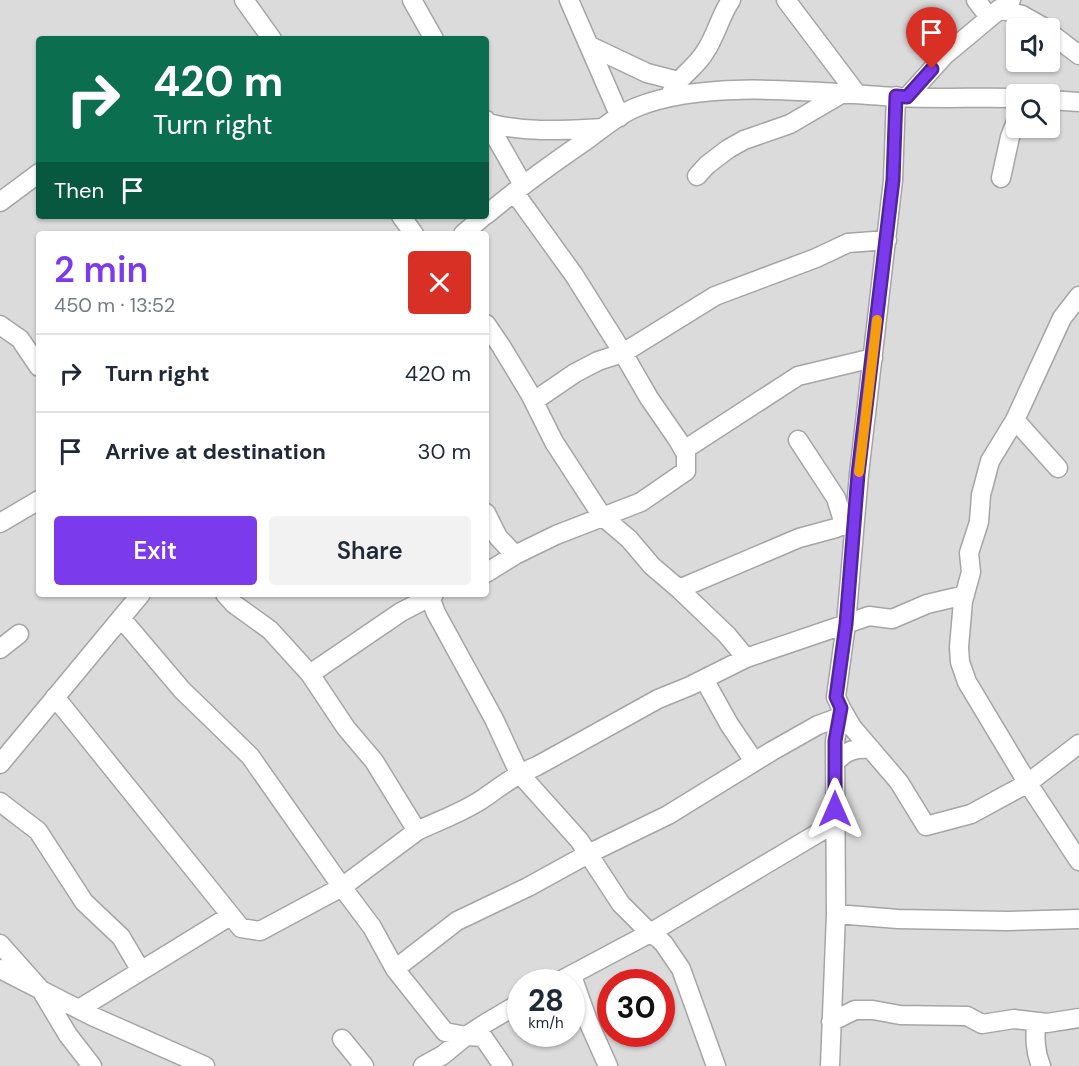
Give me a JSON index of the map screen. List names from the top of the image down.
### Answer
{
  "page": {
    "turn": ["420 m", "Turn right"],
    "then": "Then",
    "heading": ["2 min", "450 m · 13:52"],
    "list": [
      {
        "name": "Turn right",
        "value": "420 m"
      },
      {
        "name": "Arrive at destination",
        "value": "30 m"
      }
    ],
    "buttons": ["Exit", "Share"],
    "speed": "28 km/h",
    "limit": "30"
  }
}
